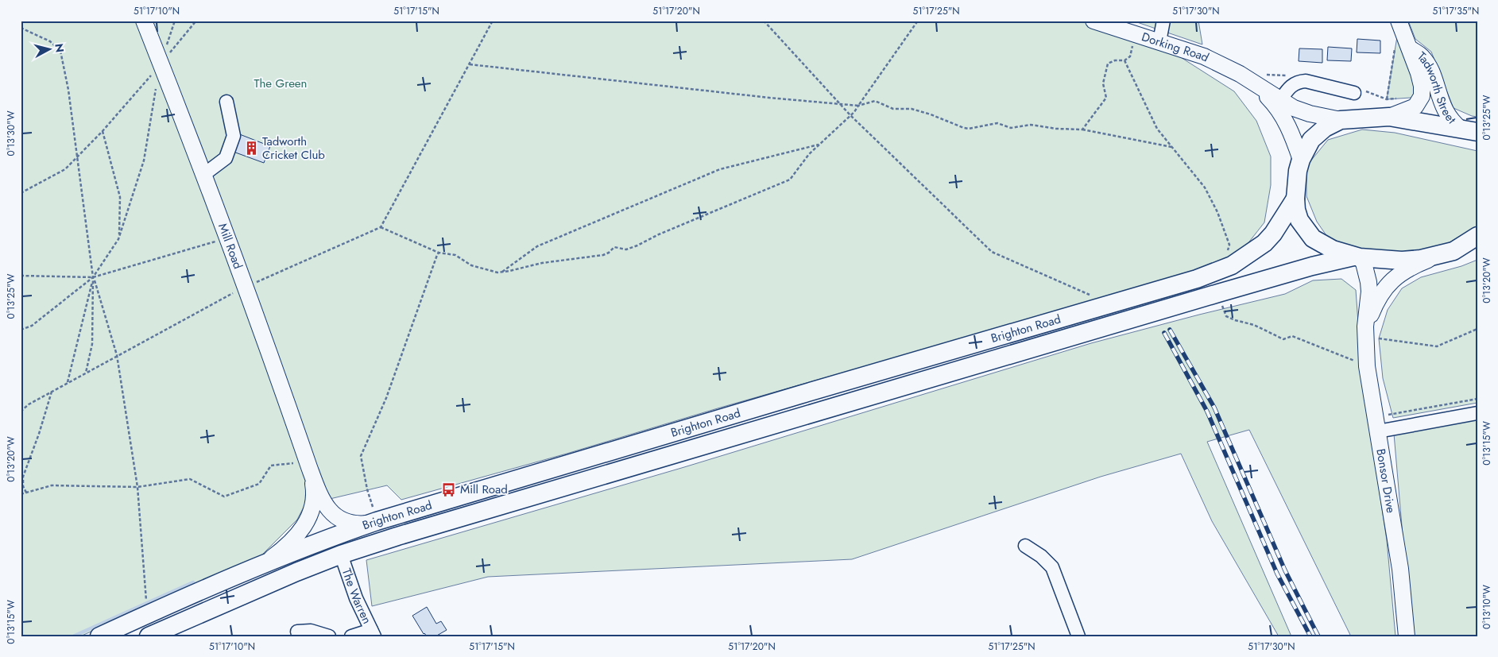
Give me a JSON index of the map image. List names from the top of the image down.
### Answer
{
  "streets": {
    "highway": ["Brighton Road"],
    "main road": [
      "Dorking Road",
      "Tadworth Street",
      "Mill Road",
      "Bonsor Drive"
    ],
    "street": ["The Warren"]
  },
  "crossings": [
    ["Mill Road", "Brighton Road"],
    ["Brighton Road", "Bonsor Drive"],
    ["Brighton Road", "The Warren"]
  ],
  "parks": ["The Green"],
  "places": {
    "building": ["Tadworth Cricket Club"],
    "bus stop": ["Mill Road"]
  },
  "north": "right",
  "coordinates": [
    "51°17'10\"N",
    "51°17'15\"N",
    "51°17'20\"N",
    "51°17'25\"N",
    "51°17'30\"N",
    "51°17'35\"N",
    "0°13'25\"W",
    "0°13'30\"W",
    "0°13'20\"W",
    "0°13'15\"W",
    "0°13'10\"W"
  ]
}
